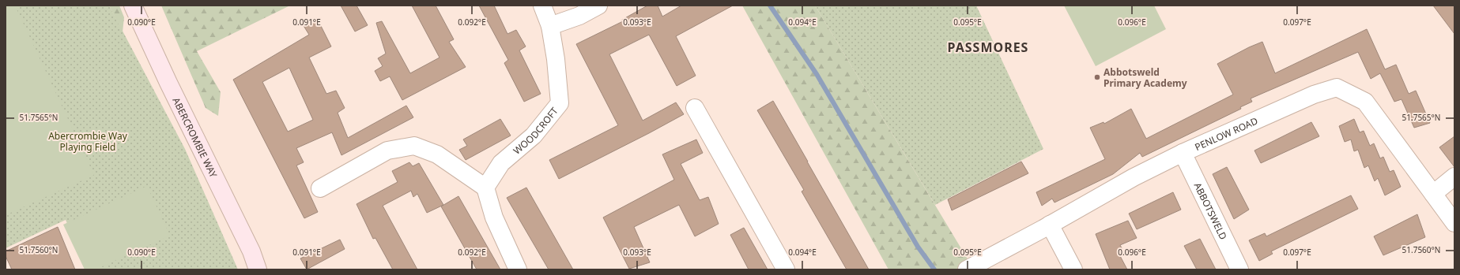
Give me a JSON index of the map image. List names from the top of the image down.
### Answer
{
  "streets": {
    "street": [
      "WOODCROFT",
      "PENLOW ROAD",
      "ABERCROMBIE WAY",
      "ABBOTSWELD"
    ]
  },
  "crossings": [
    ["PENLOW ROAD", "ABBOTSWELD"]
  ],
  "districts": ["PASSMORES"],
  "parks": ["Abercrombie Way Playing Field"],
  "places": ["Abbotsweld Primary Academy"],
  "coordinates": [
    "0.090°E",
    "0.091°E",
    "0.092°E",
    "0.093°E",
    "0.094°E",
    "0.095°E",
    "0.096°E",
    "0.097°E",
    "51.7565°N",
    "51.7560°N"
  ]
}
